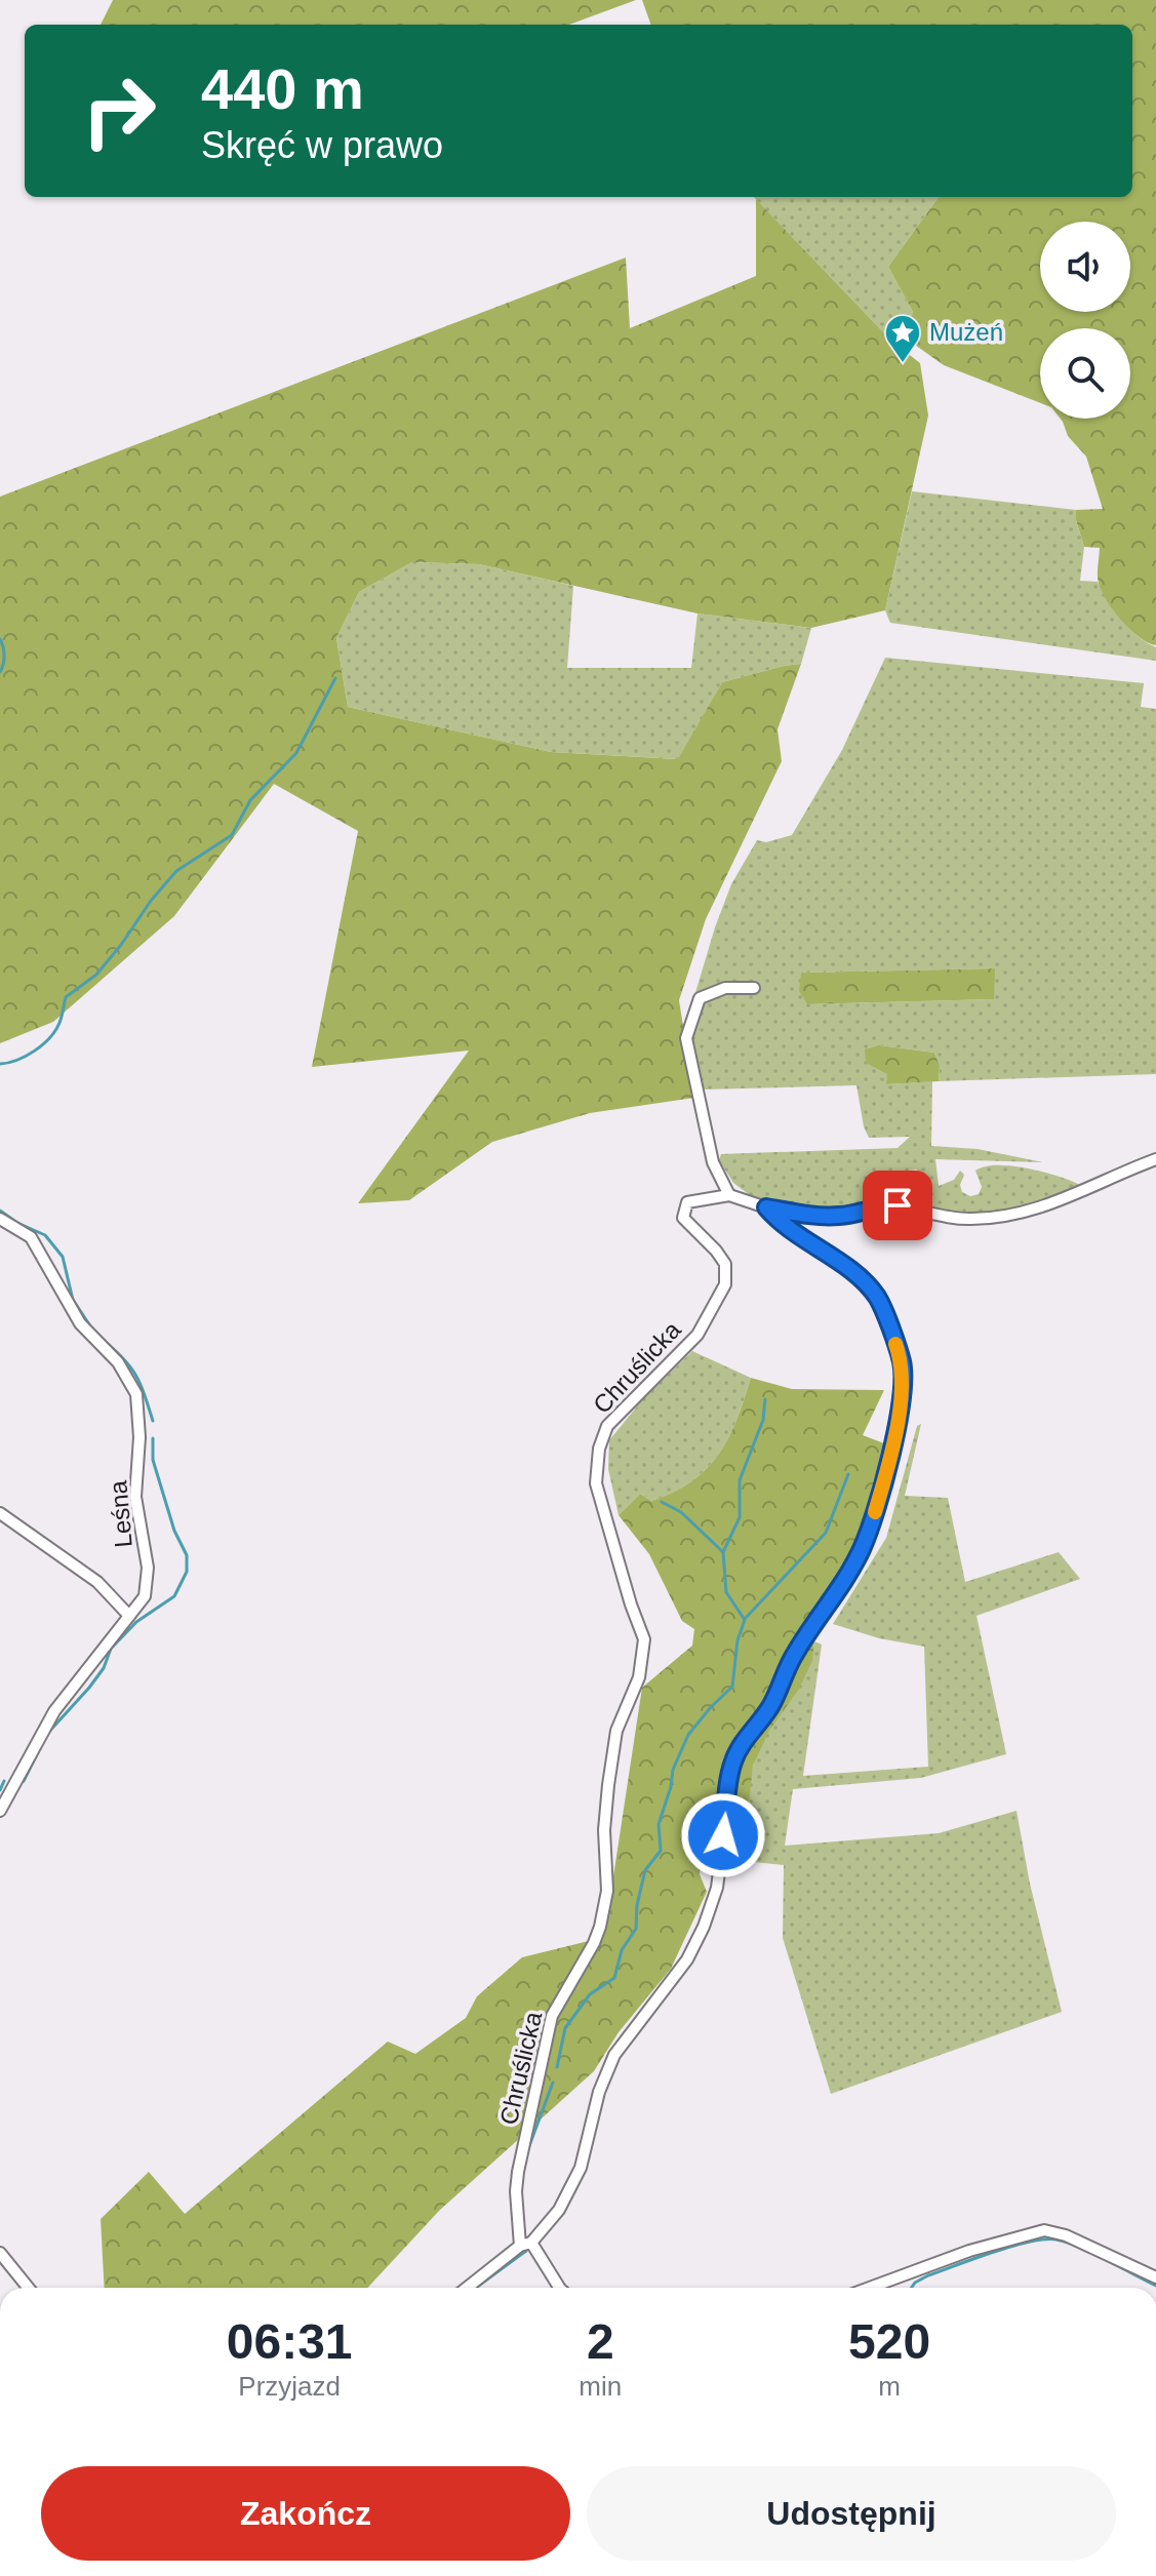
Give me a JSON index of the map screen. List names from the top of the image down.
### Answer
{
  "streets": {
    "street": ["Chruślicka", "Leśna"]
  },
  "places": {
    "place": ["Mużeń"]
  },
  "page": {
    "turn": ["440 m", "Skręć w prawo"],
    "eta": [
      "06:31",
      "Przyjazd",
      "2",
      "min",
      "520",
      "m"
    ],
    "buttons": ["Zakończ", "Udostępnij"]
  }
}
